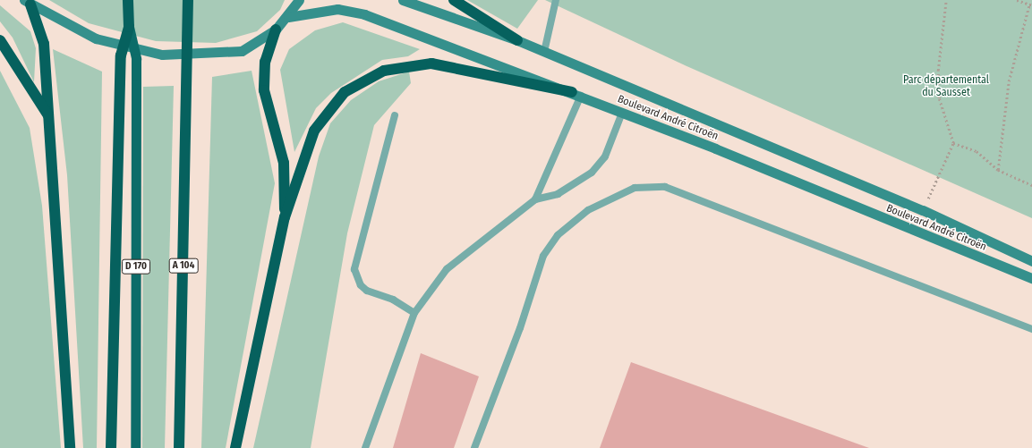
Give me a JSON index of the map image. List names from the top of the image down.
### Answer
{
  "streets": {
    "highway": ["A 104", "D 170"],
    "main road": ["Boulevard André Citroën"]
  },
  "parks": ["Parc départemental du Sausset"]
}
